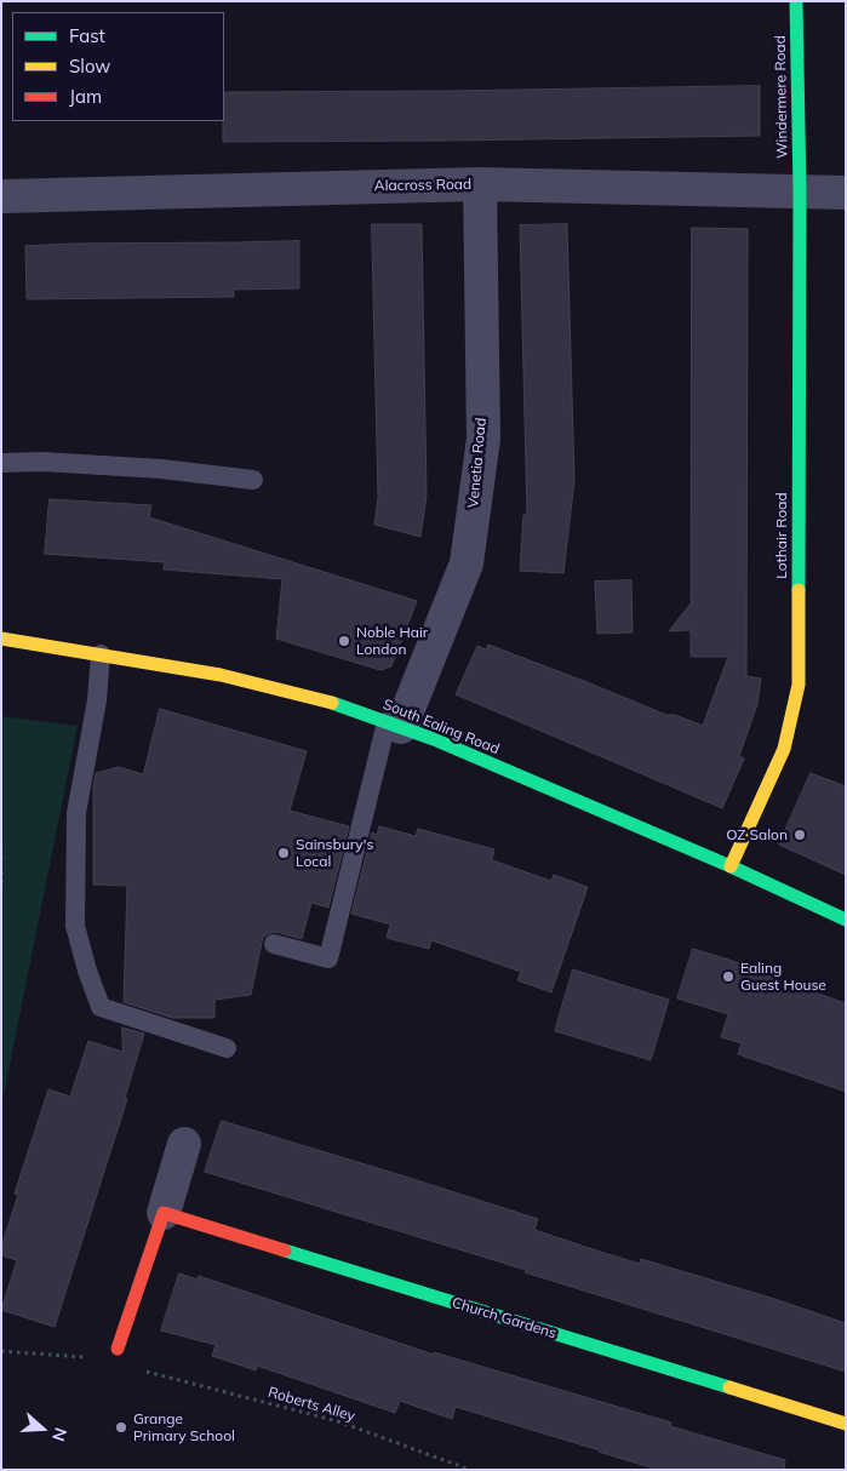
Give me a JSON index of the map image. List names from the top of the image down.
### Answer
{
  "streets": {
    "street": [
      "Windermere Road",
      "Alacross Road",
      "Venetia Road",
      "Lothair Road",
      "South Ealing Road",
      "Church Gardens"
    ],
    "path": ["Roberts Alley"]
  },
  "crossings": [
    ["Windermere Road", "Alacross Road"],
    ["Windermere Road", "Lothair Road"],
    ["Alacross Road", "Venetia Road"],
    ["Alacross Road", "Lothair Road"],
    ["Venetia Road", "South Ealing Road"],
    ["Lothair Road", "South Ealing Road"]
  ],
  "places": [
    "Noble Hair London",
    "OZ Salon",
    "Sainsbury's Local",
    "Ealing Guest House",
    "Grange Primary School"
  ],
  "legend": ["Fast", "Slow", "Jam"],
  "north": "right"
}
